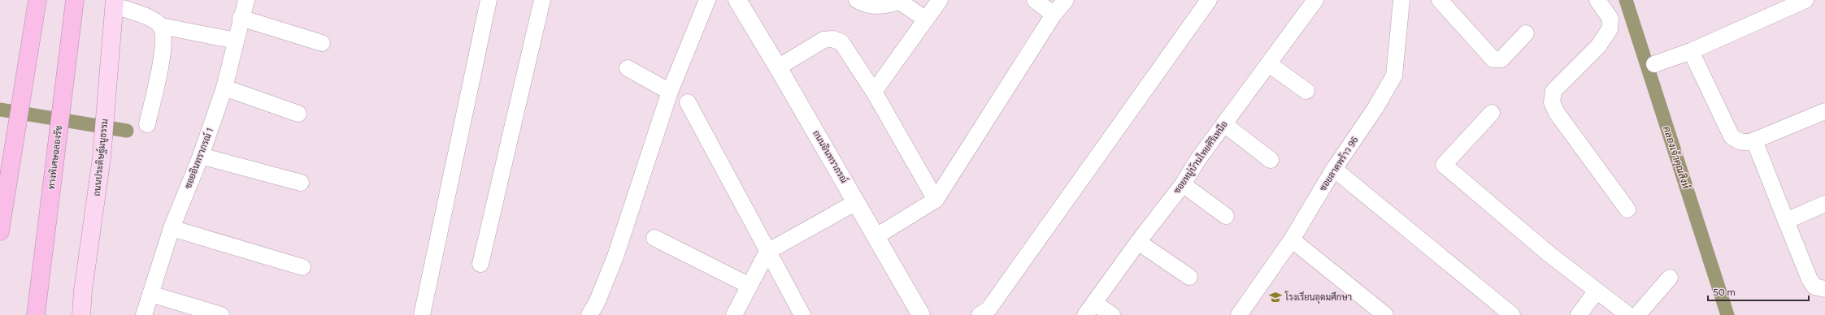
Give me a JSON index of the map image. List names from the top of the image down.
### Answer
{
  "streets": {
    "highway": ["ทางพิเศษฉลองรัช"],
    "main road": ["ถนนประดิษฐ์มนูธรรม"],
    "street": [
      "ถนนอินทราภรณ์",
      "ซอยหมู่บ้านไทยศิริเหนือ",
      "ซอยอินทราภรณ์ 1",
      "ซอยลาดพร้าว 96"
    ]
  },
  "water": ["คลองเจ้าคุณสิงห์"],
  "places": {
    "school or university": ["โรงเรียนอุดมศึกษา"]
  },
  "scale_bar": "50 m"
}
